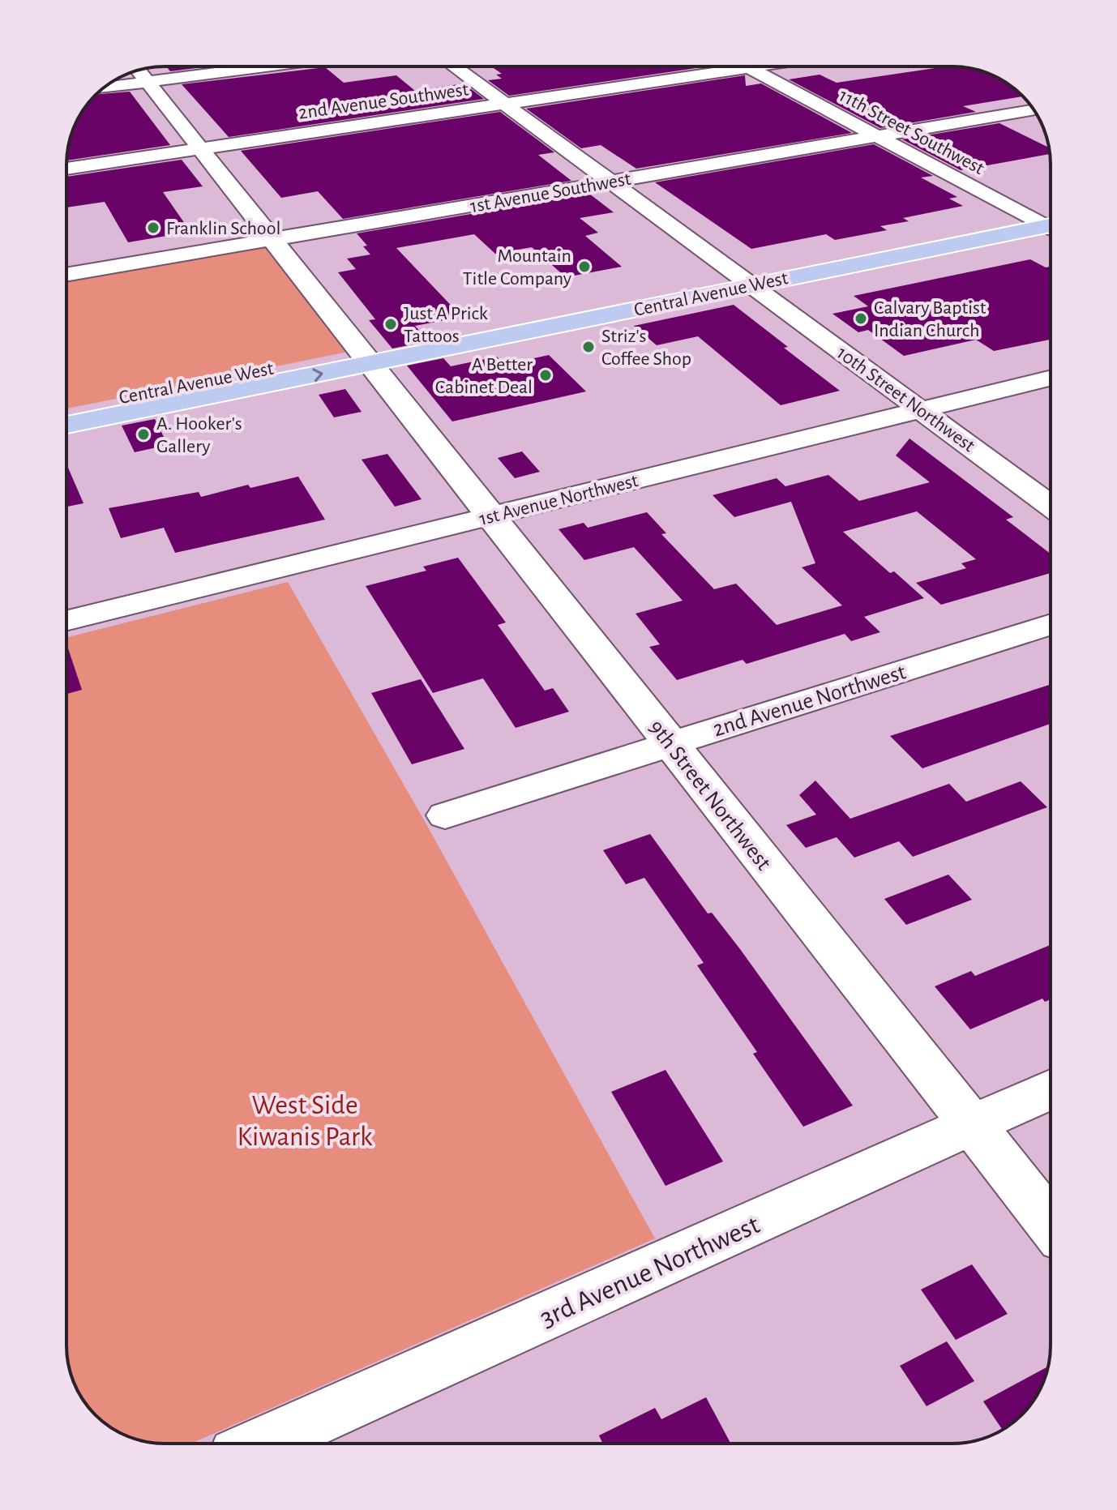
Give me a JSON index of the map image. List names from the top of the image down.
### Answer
{
  "streets": {
    "highway": ["Central Avenue West"],
    "street": [
      "2nd Avenue Southwest",
      "11th Street Southwest",
      "1st Avenue Southwest",
      "10th Street Northwest",
      "1st Avenue Northwest",
      "2nd Avenue Northwest",
      "9th Street Northwest",
      "3rd Avenue Northwest"
    ]
  },
  "crossings": [
    ["2nd Avenue Southwest", "11th Street Southwest"],
    ["2nd Avenue Southwest", "10th Street Northwest"],
    ["2nd Avenue Southwest", "9th Street Northwest"],
    ["11th Street Southwest", "1st Avenue Southwest"],
    ["11th Street Southwest", "Central Avenue West"],
    ["1st Avenue Southwest", "10th Street Northwest"],
    ["1st Avenue Southwest", "9th Street Northwest"],
    ["Central Avenue West", "10th Street Northwest"],
    ["Central Avenue West", "9th Street Northwest"],
    ["10th Street Northwest", "1st Avenue Northwest"],
    ["1st Avenue Northwest", "9th Street Northwest"],
    ["2nd Avenue Northwest", "9th Street Northwest"],
    ["9th Street Northwest", "3rd Avenue Northwest"]
  ],
  "parks": ["West Side Kiwanis Park"],
  "places": [
    "Franklin School",
    "Mountain Title Company",
    "Calvary Baptist Indian Church",
    "Just A Prick Tattoos",
    "Striz's Coffee Shop",
    "A Better Cabinet Deal",
    "A. Hooker's Gallery"
  ]
}
